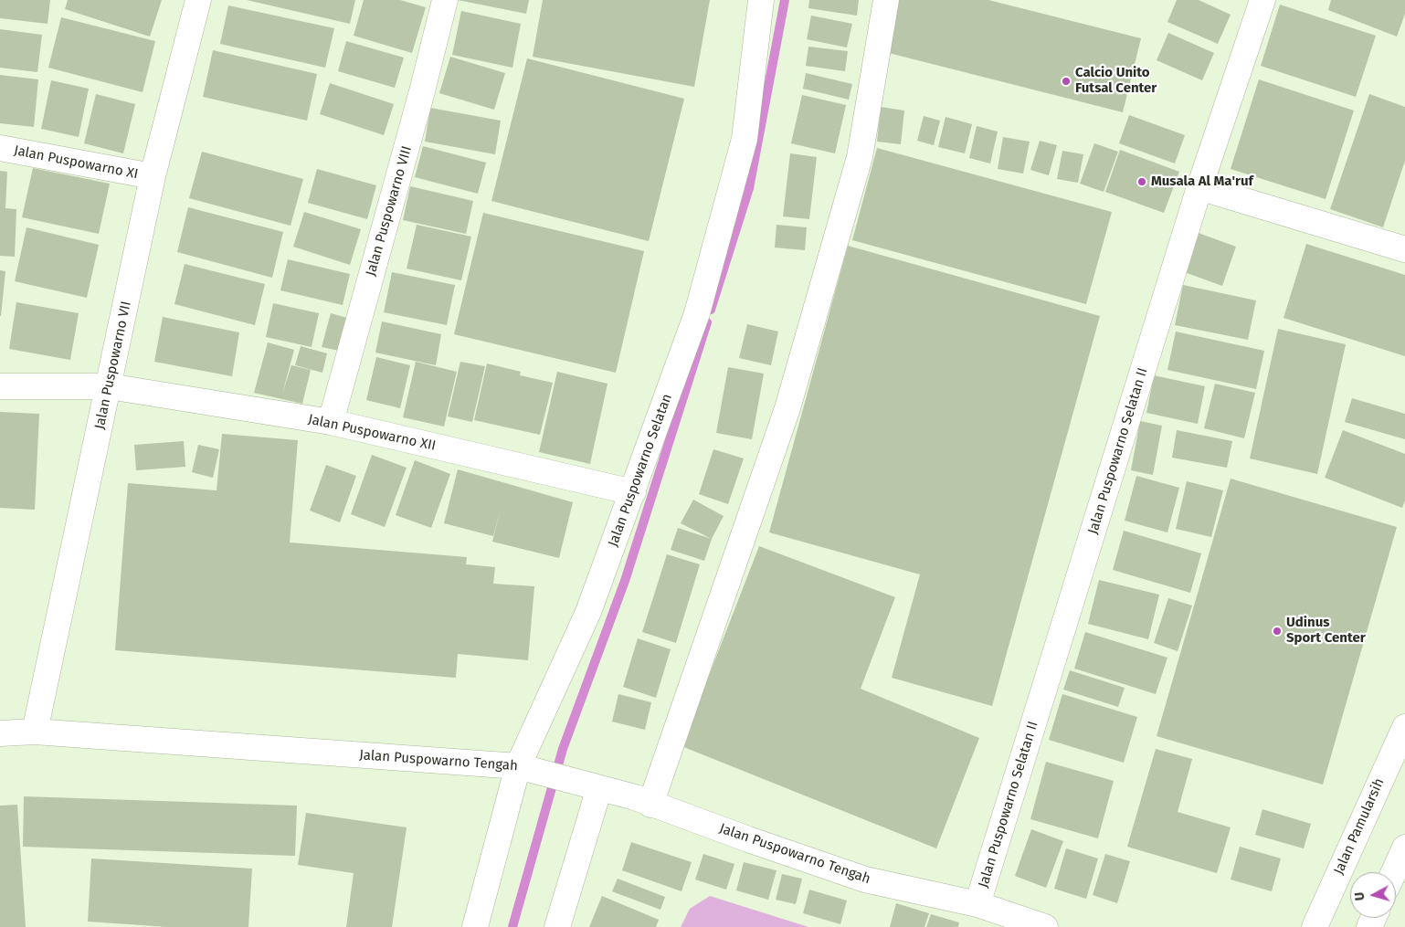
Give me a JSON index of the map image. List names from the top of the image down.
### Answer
{
  "streets": {
    "main road": [
      "Jalan Puspowarno XI",
      "Jalan Puspowarno VIII",
      "Jalan Puspowarno VII",
      "Jalan Puspowarno XII",
      "Jalan Puspowarno Selatan II",
      "Jalan Puspowarno Selatan",
      "Jalan Puspowarno Tengah",
      "Jalan Pamularsih"
    ]
  },
  "crossings": [
    ["Jalan Puspowarno XI", "Jalan Puspowarno VII"],
    ["Jalan Puspowarno VIII", "Jalan Puspowarno XII"],
    ["Jalan Puspowarno VII", "Jalan Puspowarno XII"],
    ["Jalan Puspowarno VII", "Jalan Puspowarno Tengah"],
    ["Jalan Puspowarno XII", "Jalan Puspowarno Selatan"],
    ["Jalan Puspowarno Selatan II", "Jalan Puspowarno Tengah"],
    ["Jalan Puspowarno Selatan", "Jalan Puspowarno Tengah"]
  ],
  "places": ["Calcio Unito Futsal Center", "Musala Al Ma'ruf", "Udinus Sport Center"],
  "north": "left"
}
